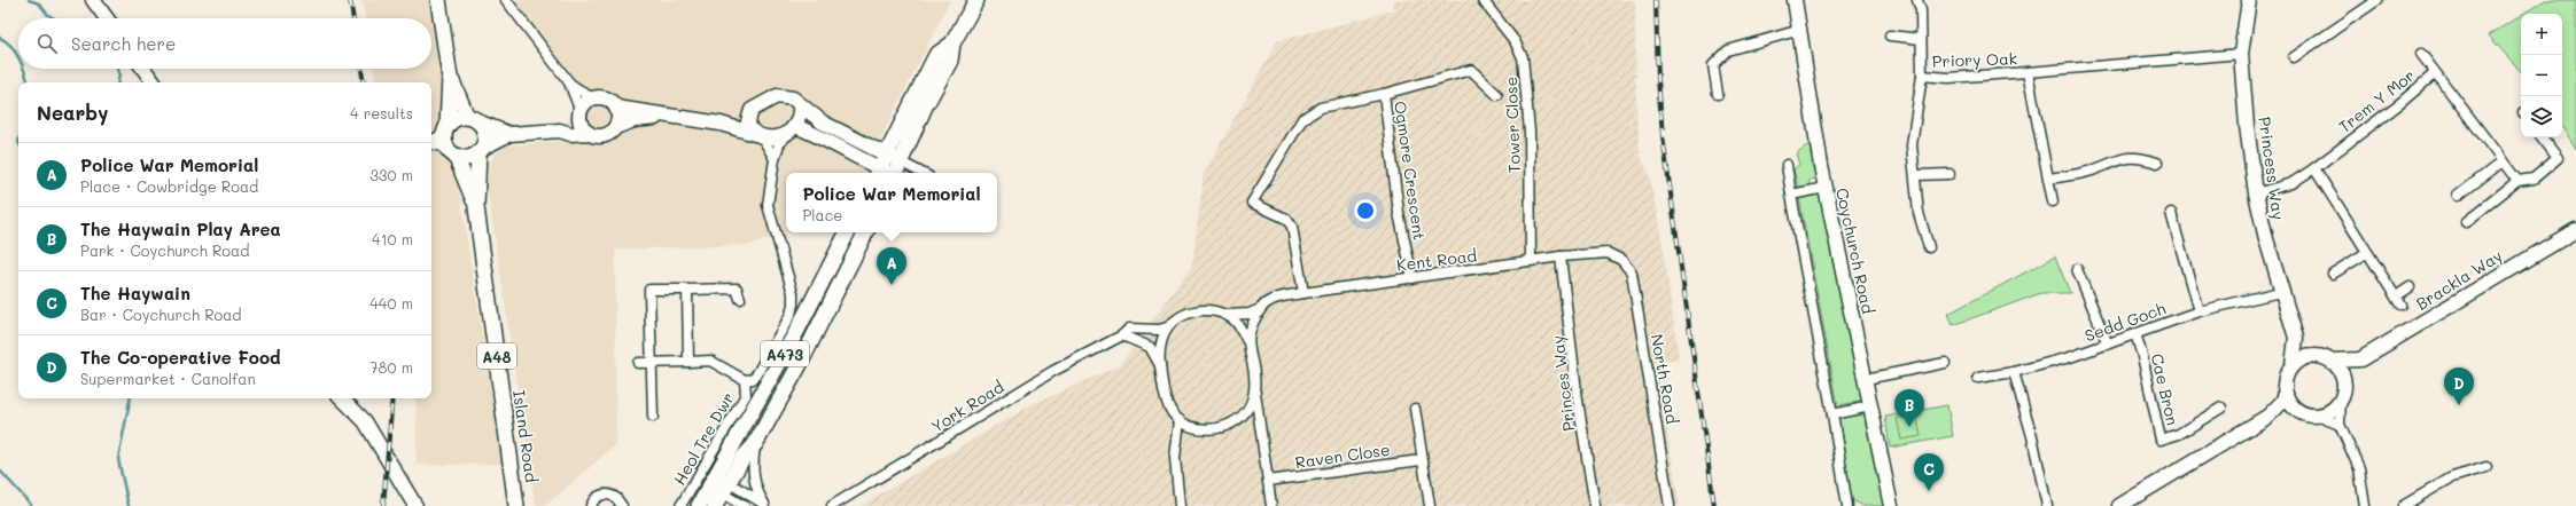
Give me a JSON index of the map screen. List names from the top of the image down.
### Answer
{
  "streets": {
    "main road": ["A473", "A48", "Island Road"],
    "street": [
      "Priory Oak",
      "Trem Y Mor",
      "Tower Close",
      "Princess Way",
      "Ogmore Crescent",
      "Coychurch Road",
      "Kent Road",
      "Brackla Way",
      "Sedd Goch",
      "North Road",
      "Princes Way",
      "Cae Bron",
      "York Road",
      "Heol Tre Dwr",
      "Raven Close"
    ]
  },
  "crossings": [
    ["Priory Oak", "Princess Way"],
    ["Trem Y Mor", "Princess Way"],
    ["Tower Close", "Kent Road"],
    ["Princess Way", "Brackla Way"],
    ["Princess Way", "Sedd Goch"],
    ["Ogmore Crescent", "Kent Road"],
    ["Kent Road", "North Road"],
    ["Kent Road", "Princes Way"],
    ["Kent Road", "York Road"],
    ["Sedd Goch", "Cae Bron"],
    ["A48", "Island Road"]
  ],
  "page": {
    "map_buttons": ["+", "−"],
    "search": "Search here",
    "heading": ["Nearby", "4 results"],
    "list": [
      {
        "mark": "A",
        "name": "Police War Memorial",
        "note": "Place · Cowbridge Road",
        "value": "330 m"
      },
      {
        "mark": "B",
        "name": "The Haywain Play Area",
        "note": "Park · Coychurch Road",
        "value": "410 m"
      },
      {
        "mark": "C",
        "name": "The Haywain",
        "note": "Bar · Coychurch Road",
        "value": "440 m"
      },
      {
        "mark": "D",
        "name": "The Co-operative Food",
        "note": "Supermarket · Canolfan",
        "value": "780 m"
      }
    ],
    "popup": ["Police War Memorial", "Place"],
    "pins": [
      "A",
      "D",
      "B",
      "C"
    ]
  }
}
